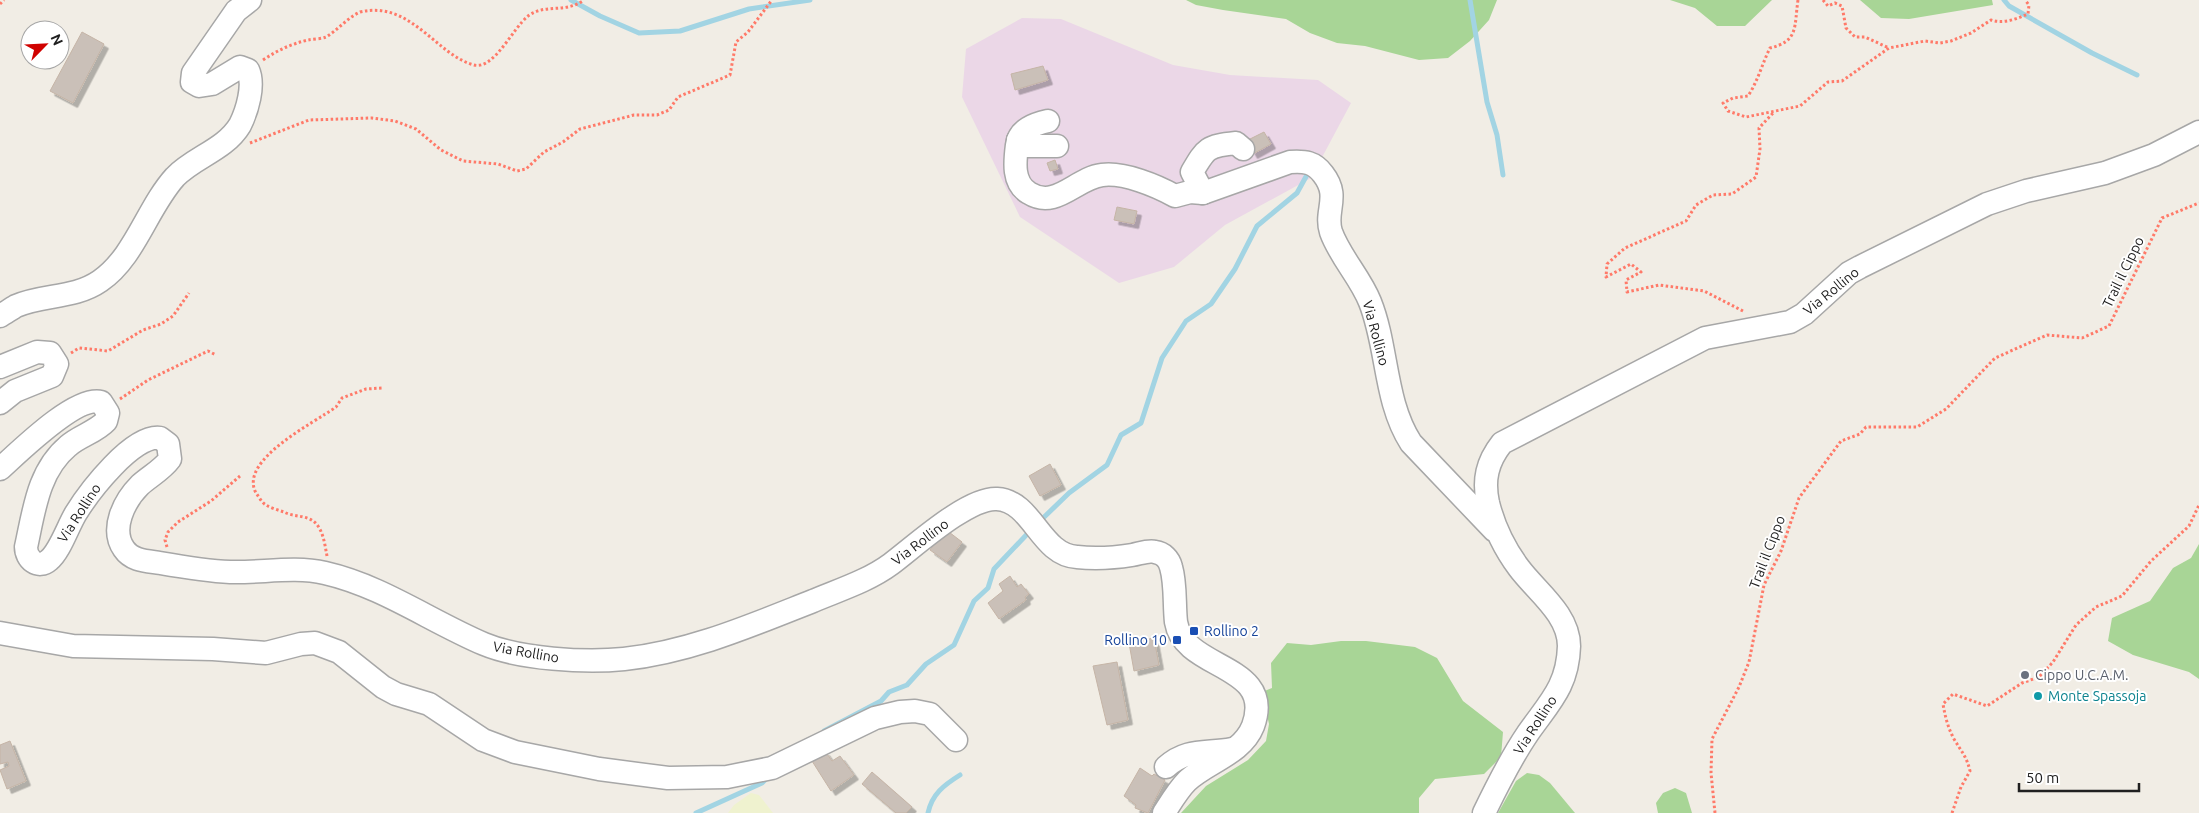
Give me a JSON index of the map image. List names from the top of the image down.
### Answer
{
  "streets": {
    "street": ["Via Rollino"],
    "path": ["Trail il Cippo"]
  },
  "places": {
    "transit": ["Rollino 2", "Rollino 10"],
    "other": ["Cippo U.C.A.M.", "Monte Spassoja"]
  },
  "scale_bar": "50 m",
  "north": "top right"
}
